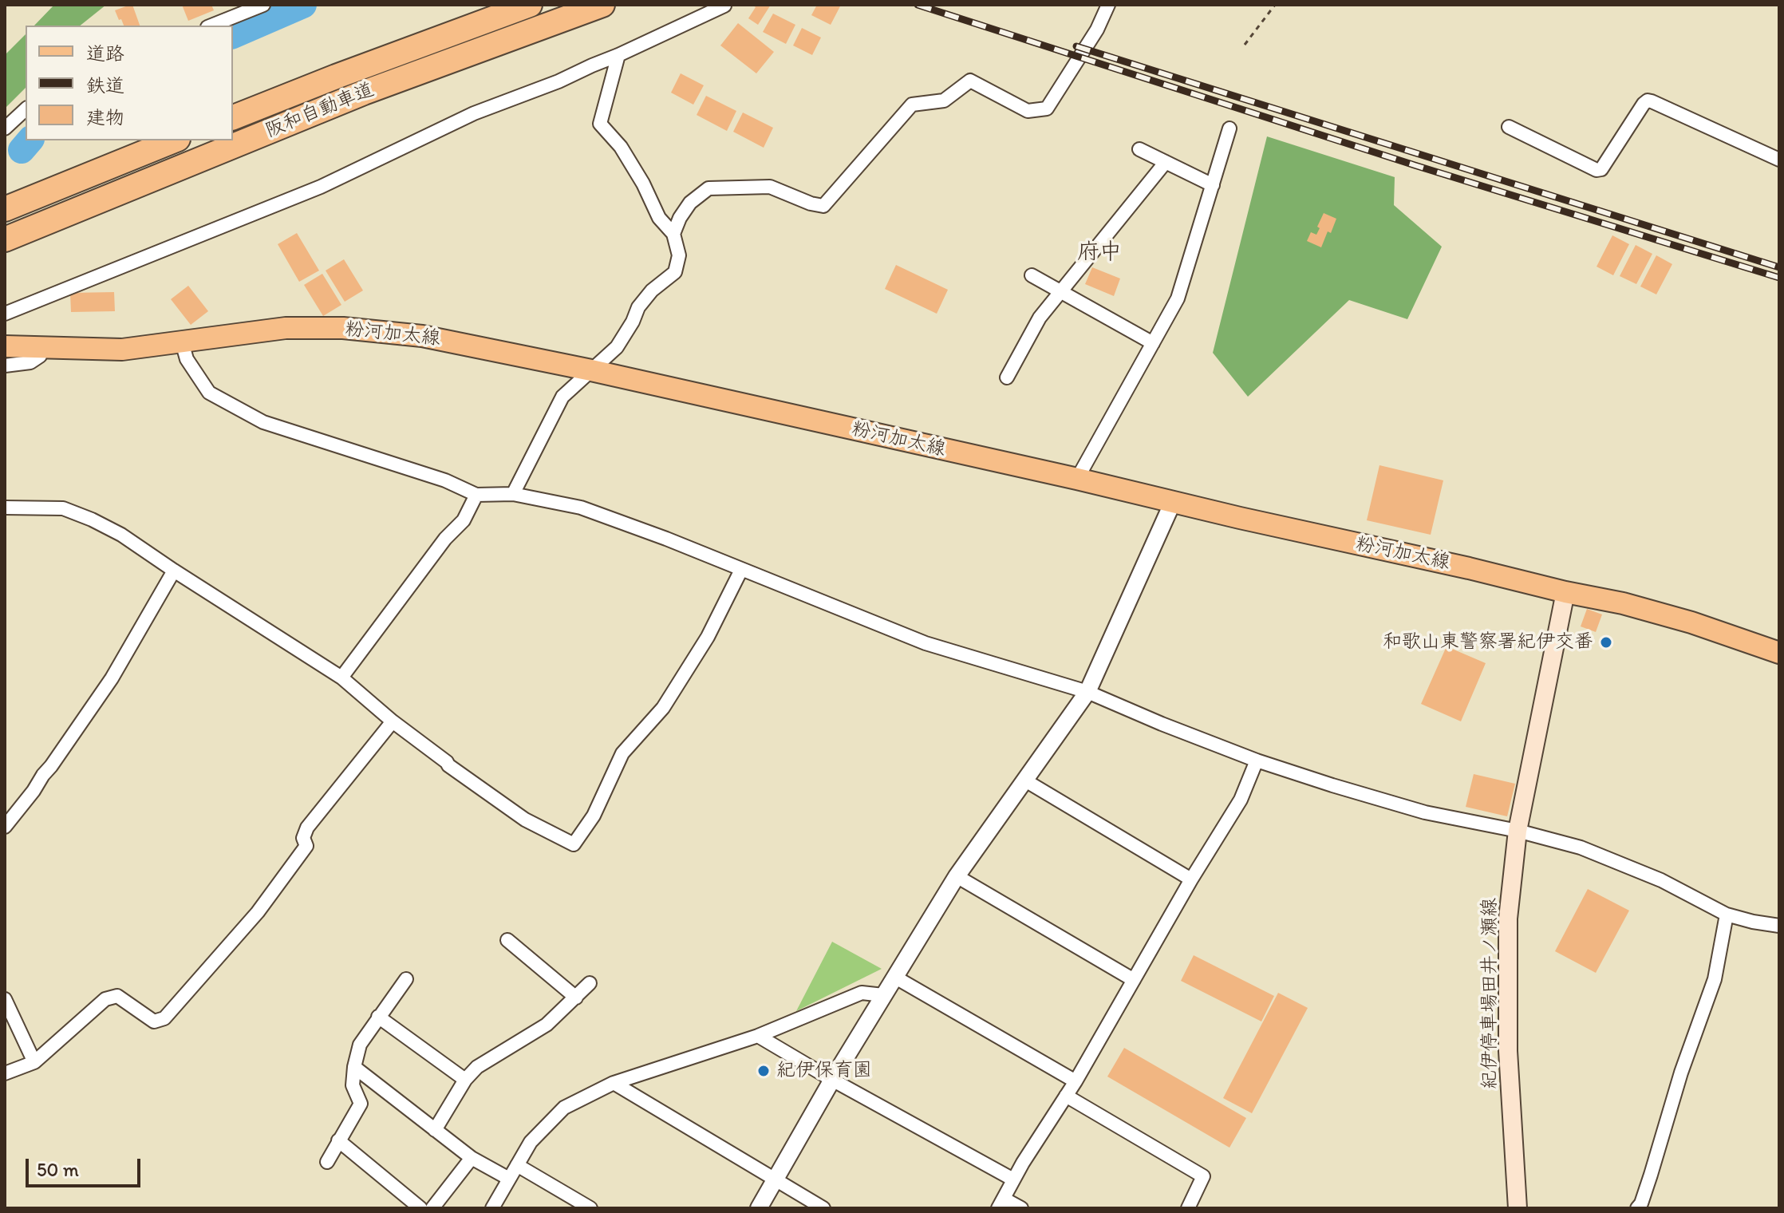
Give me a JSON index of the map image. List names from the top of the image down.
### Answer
{
  "streets": {
    "highway": ["阪和自動車道"],
    "main road": ["粉河加太線", "紀伊停車場田井ノ瀬線"]
  },
  "crossings": [
    ["粉河加太線", "紀伊停車場田井ノ瀬線"]
  ],
  "districts": ["府中"],
  "places": ["和歌山東警察署紀伊交番", "紀伊保育園"],
  "legend": ["道路", "鉄道", "建物"],
  "scale_bar": "50 m"
}
